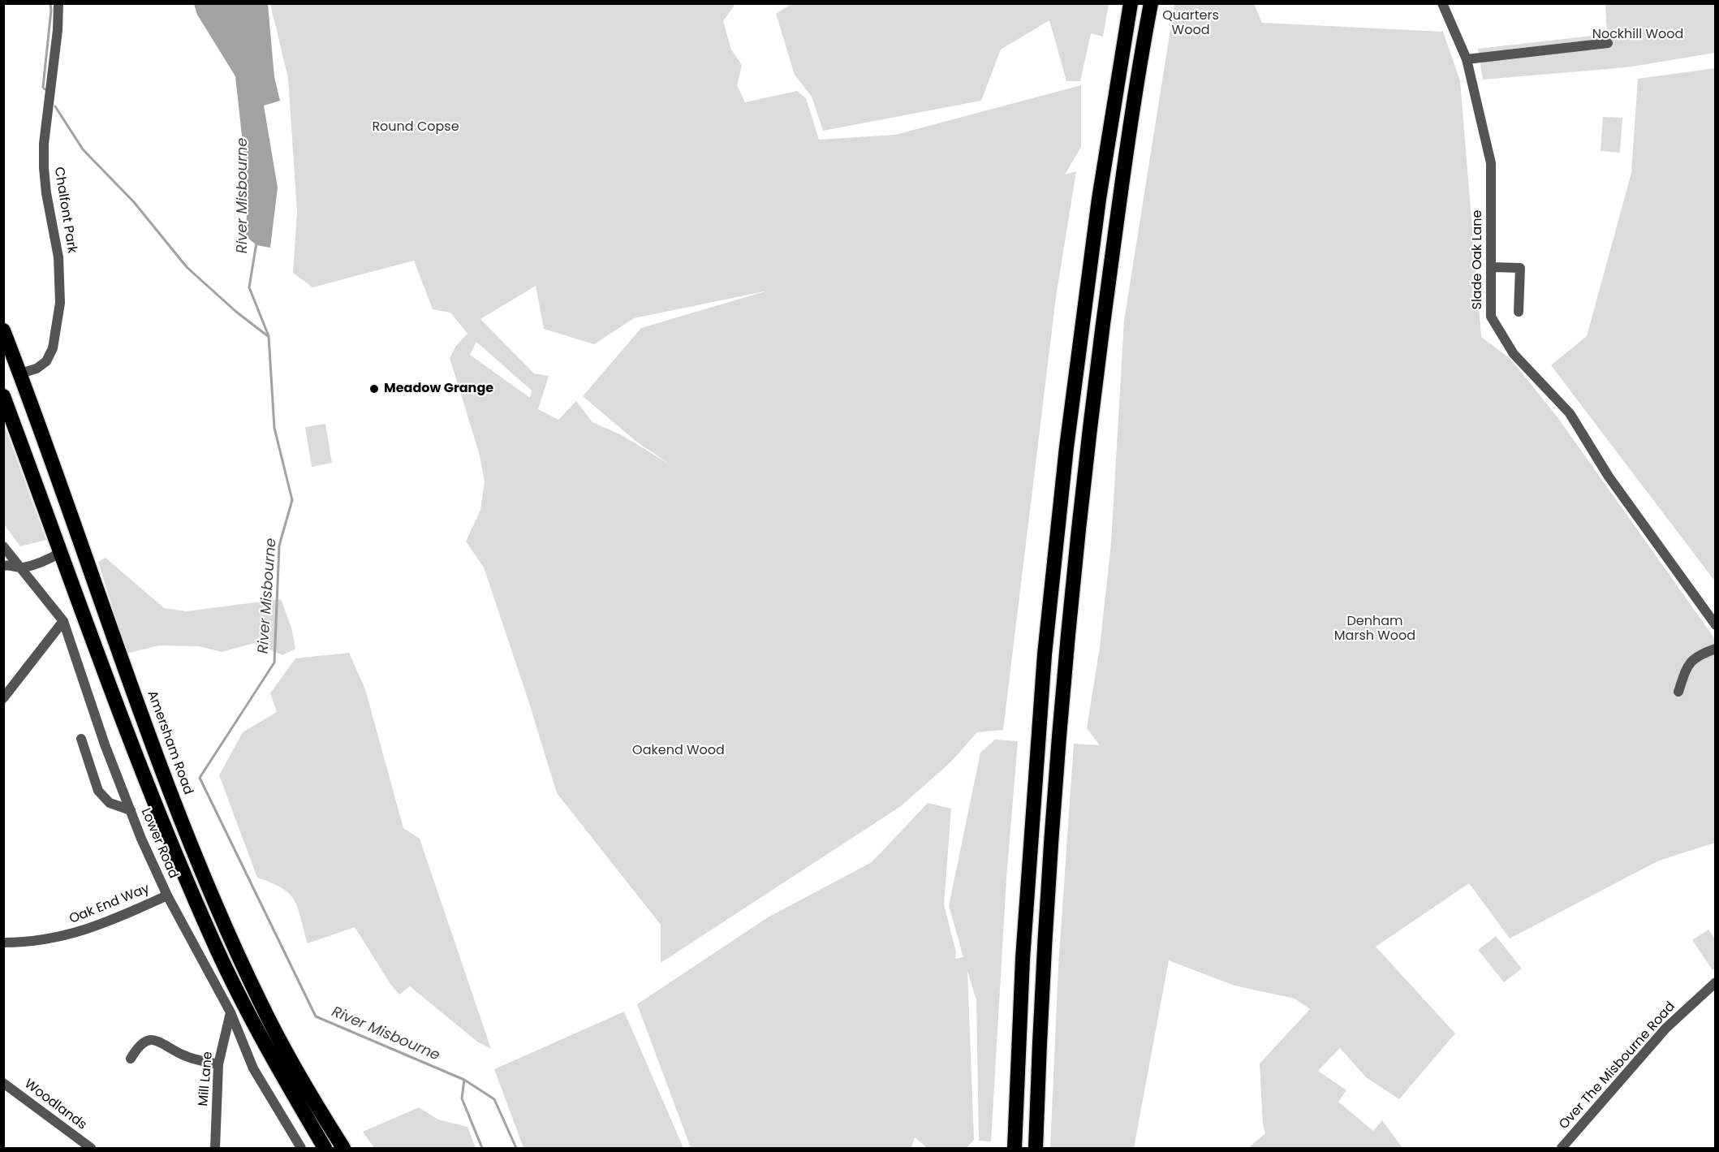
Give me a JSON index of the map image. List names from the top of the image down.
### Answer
{
  "streets": {
    "highway": ["Amersham Road"],
    "street": [
      "Chalfont Park",
      "Slade Oak Lane",
      "Lower Road",
      "Oak End Way",
      "Over The Misbourne Road",
      "Mill Lane",
      "Woodlands"
    ]
  },
  "crossings": [
    ["Chalfont Park", "Amersham Road"],
    ["Lower Road", "Oak End Way"],
    ["Lower Road", "Mill Lane"]
  ],
  "water": ["River Misbourne"],
  "parks": [
    "Quarters Wood",
    "Nockhill Wood",
    "Round Copse",
    "Denham Marsh Wood",
    "Oakend Wood"
  ],
  "places": ["Meadow Grange"]
}
